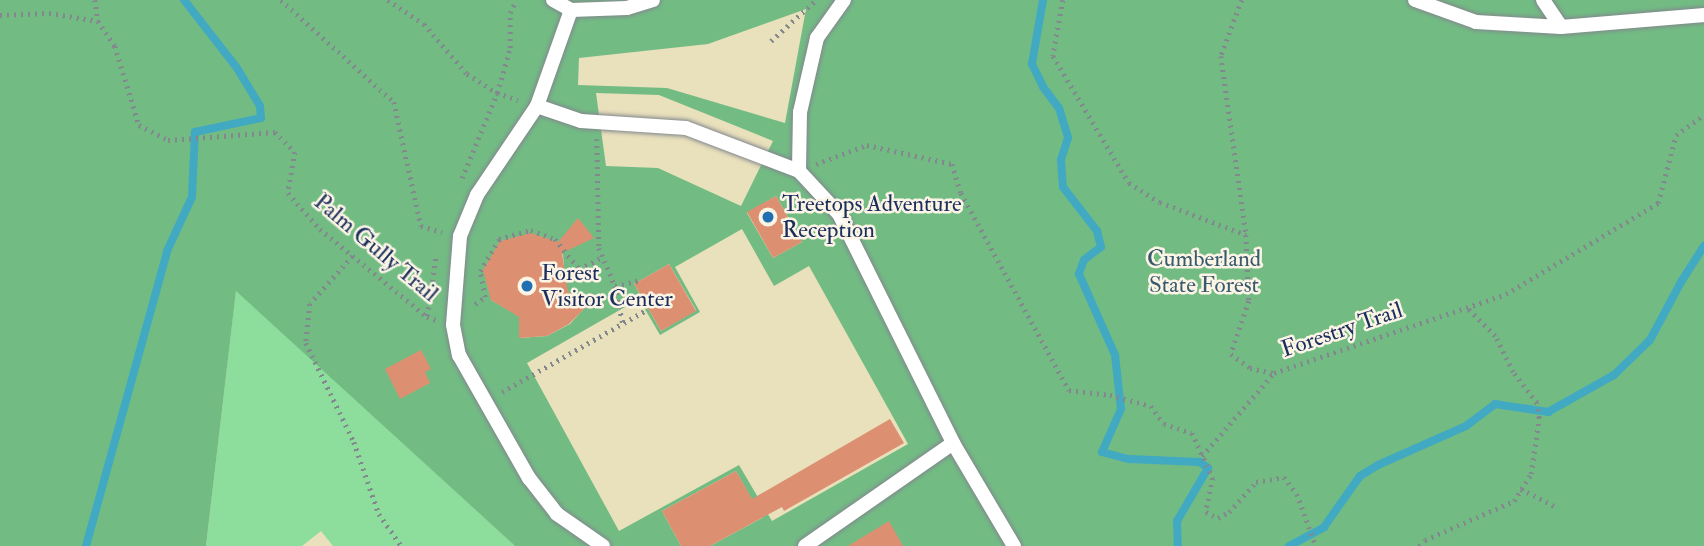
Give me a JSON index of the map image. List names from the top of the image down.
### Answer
{
  "streets": {
    "path": ["Palm Gully Trail", "Forestry Trail"]
  },
  "parks": ["Cumberland State Forest"],
  "places": ["Treetops Adventure Reception", "Forest Visitor Center"]
}
